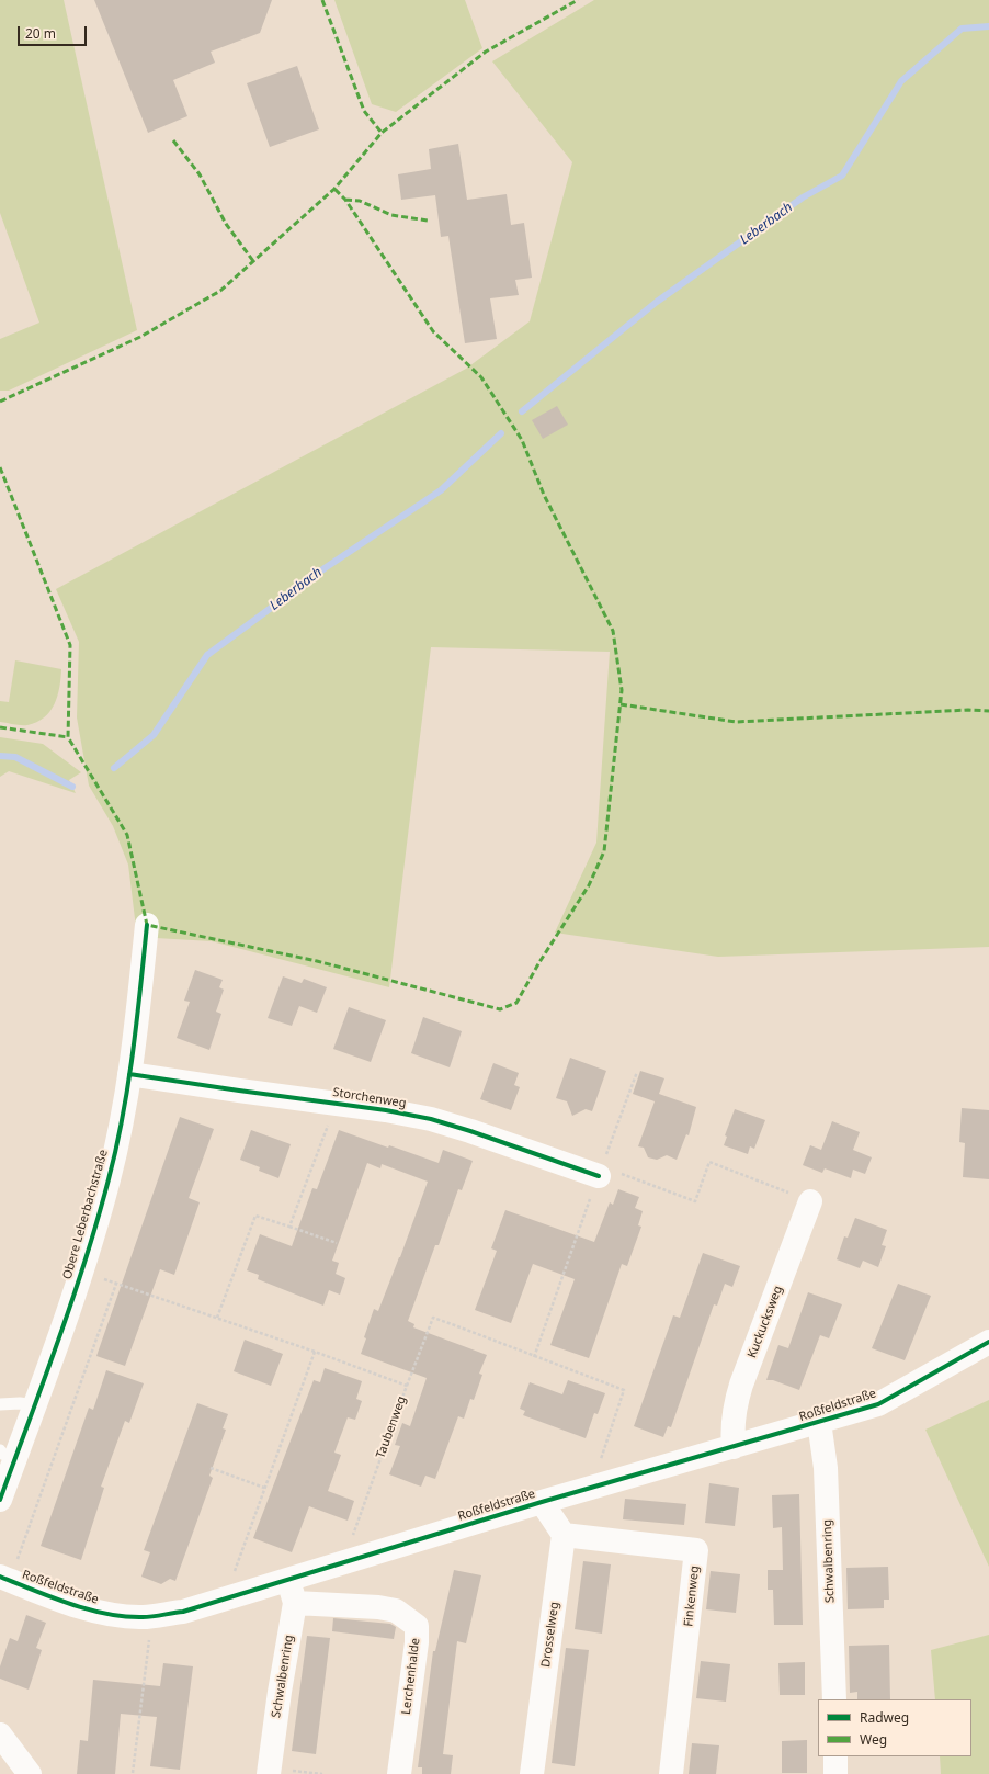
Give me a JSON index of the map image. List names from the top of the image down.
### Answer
{
  "streets": {
    "street": [
      "Storchenweg",
      "Obere Leberbachstraße",
      "Kuckucksweg",
      "Roßfeldstraße",
      "Schwalbenring",
      "Finkenweg",
      "Drosselweg",
      "Lerchenhalde"
    ],
    "path": ["Taubenweg"]
  },
  "crossings": [
    ["Storchenweg", "Obere Leberbachstraße"],
    ["Obere Leberbachstraße", "Taubenweg"],
    ["Kuckucksweg", "Roßfeldstraße"],
    ["Roßfeldstraße", "Taubenweg"],
    ["Roßfeldstraße", "Schwalbenring"],
    ["Schwalbenring", "Lerchenhalde"],
    ["Finkenweg", "Drosselweg"]
  ],
  "water": ["Leberbach"],
  "legend": ["Radweg", "Weg"],
  "scale_bar": "20 m"
}
